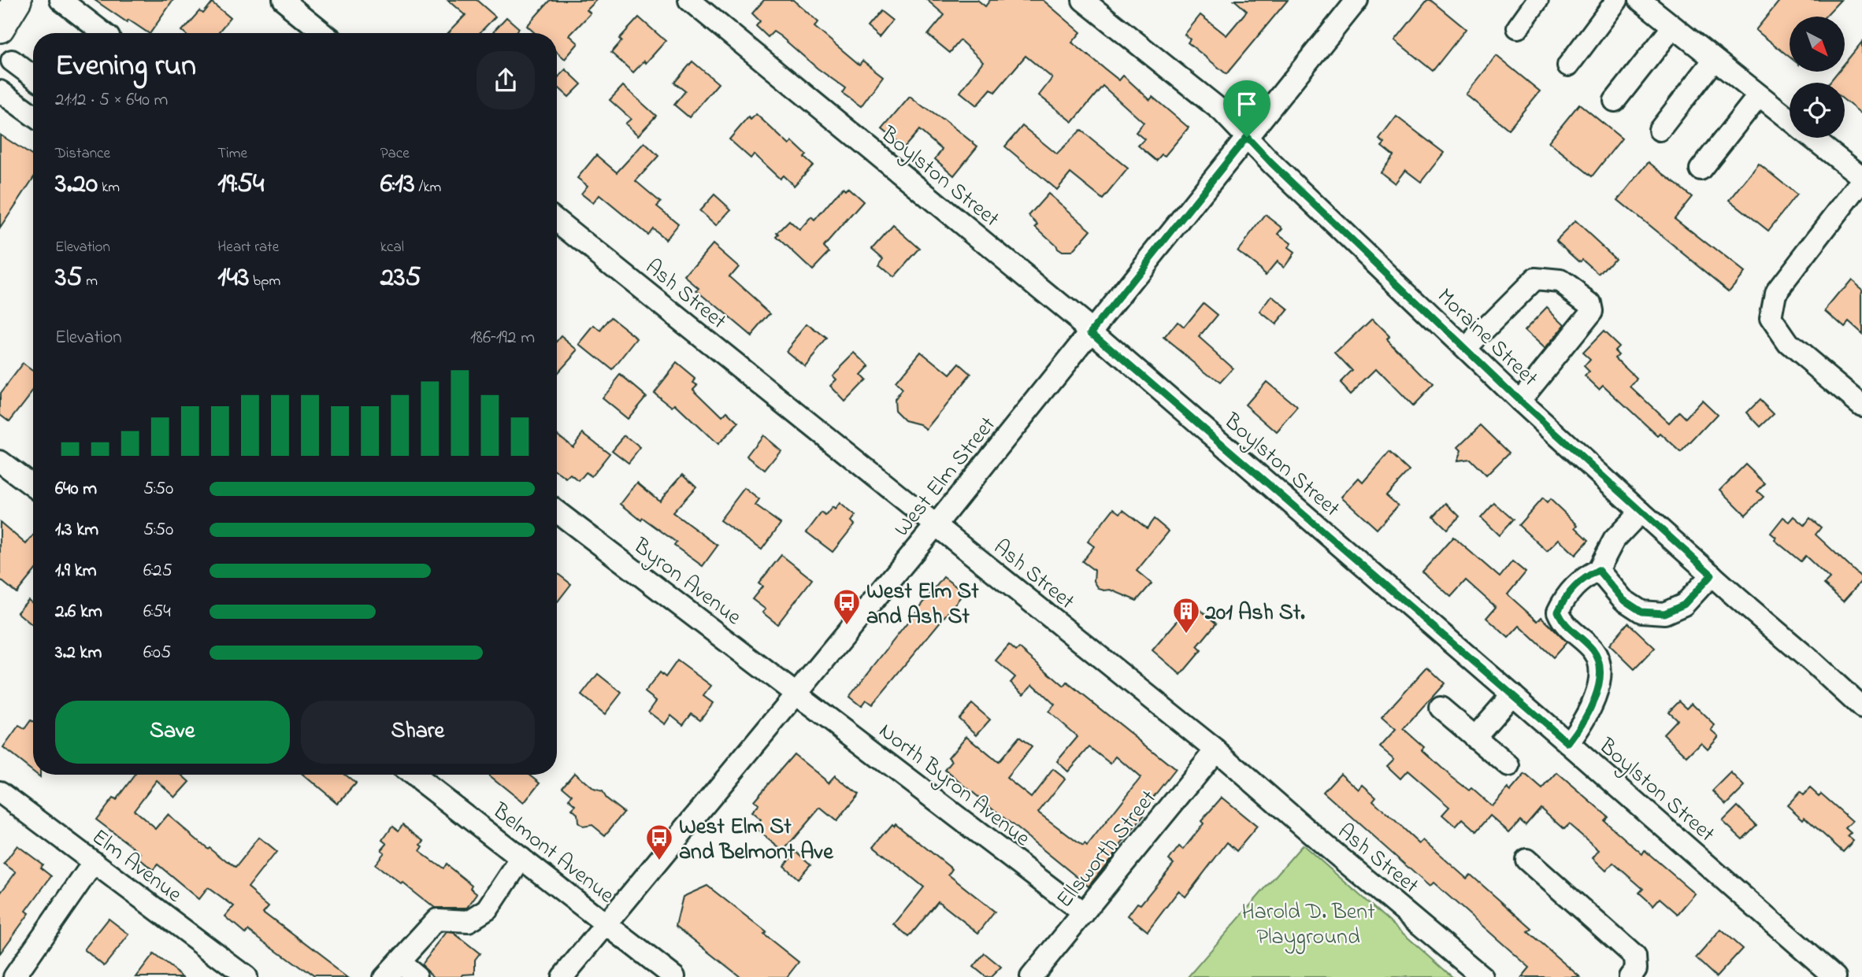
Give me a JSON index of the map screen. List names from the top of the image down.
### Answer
{
  "streets": {
    "street": [
      "Boylston Street",
      "Ash Street",
      "Moraine Street",
      "West Elm Street",
      "Byron Avenue",
      "North Byron Avenue",
      "Ellsworth Street",
      "Belmont Avenue",
      "Elm Avenue"
    ]
  },
  "crossings": [
    ["Boylston Street", "West Elm Street"],
    ["Ash Street", "West Elm Street"],
    ["Ash Street", "Ellsworth Street"],
    ["Moraine Street", "West Elm Street"],
    ["West Elm Street", "Byron Avenue"],
    ["West Elm Street", "North Byron Avenue"],
    ["West Elm Street", "Belmont Avenue"],
    ["Byron Avenue", "North Byron Avenue"],
    ["North Byron Avenue", "Ellsworth Street"]
  ],
  "parks": ["Harold D. Bent Playground"],
  "places": {
    "bus stop": ["West Elm St and Ash St", "West Elm St and Belmont Ave"],
    "building": ["201 Ash St."]
  },
  "north": "bottom right",
  "page": {
    "heading": ["Evening run", "21:12 · 5 × 640 m"],
    "stats": [
      ["Distance", "3.20 km"],
      ["Time", "19:54"],
      ["Pace", "6:13 /km"],
      ["Elevation", "35 m"],
      ["Heart rate", "143 bpm"],
      ["kcal", "235"]
    ],
    "chart": ["Elevation", "186–192 m"],
    "list": [
      {
        "name": "640 m",
        "note": "5:50"
      },
      {
        "name": "1.3 km",
        "note": "5:50"
      },
      {
        "name": "1.9 km",
        "note": "6:25"
      },
      {
        "name": "2.6 km",
        "note": "6:54"
      },
      {
        "name": "3.2 km",
        "note": "6:05"
      }
    ],
    "buttons": ["Save", "Share"]
  }
}
